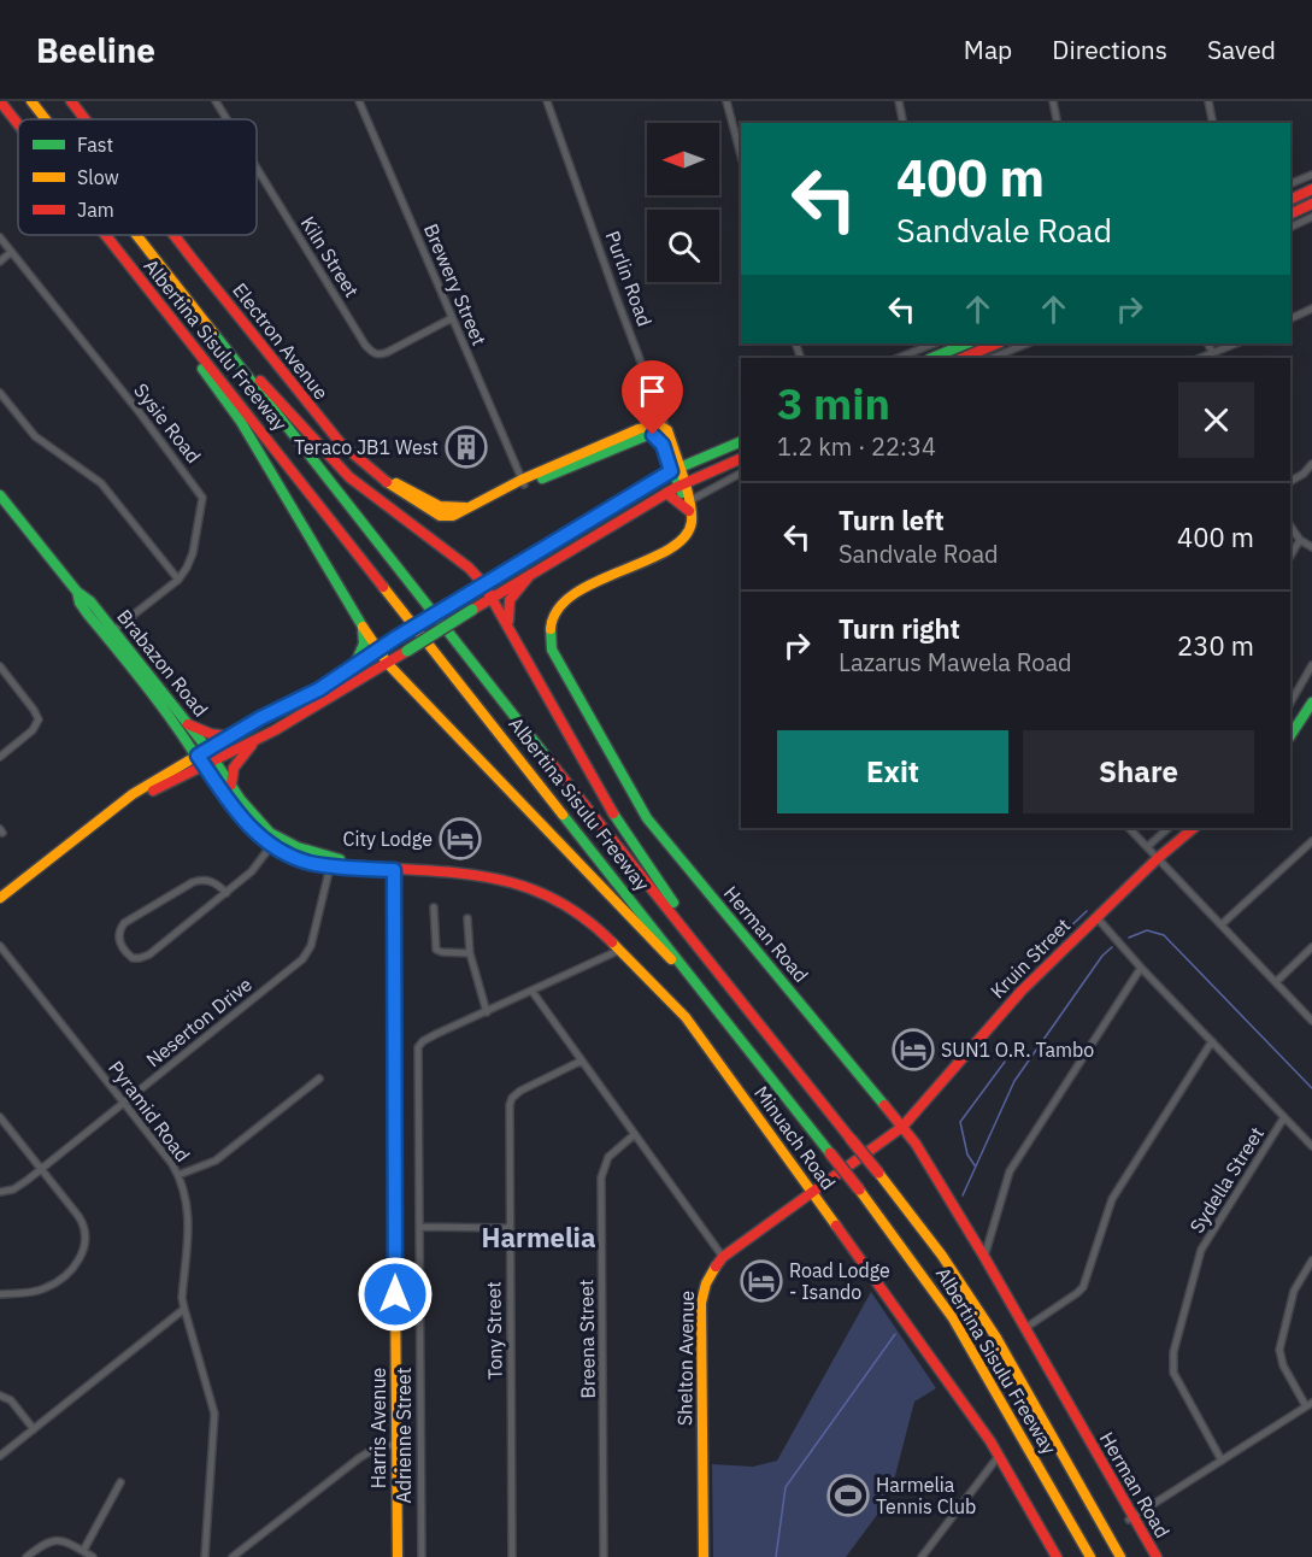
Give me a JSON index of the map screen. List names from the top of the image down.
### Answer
{
  "streets": {
    "main road": [
      "Purlin Road",
      "Electron Avenue",
      "Albertina Sisulu Freeway",
      "Brabazon Road",
      "Herman Road",
      "Kruin Street",
      "Minuach Road",
      "Shelton Avenue",
      "Harris Avenue"
    ],
    "street": [
      "Kiln Street",
      "Brewery Street",
      "Sysie Road",
      "Neserton Drive",
      "Pyramid Road",
      "Sydella Street",
      "Tony Street",
      "Breena Street",
      "Adrienne Street"
    ]
  },
  "crossings": [
    ["Kiln Street", "Brewery Street"],
    ["Purlin Road", "Electron Avenue"],
    ["Purlin Road", "Herman Road"],
    ["Brewery Street", "Electron Avenue"],
    ["Electron Avenue", "Herman Road"],
    ["Sysie Road", "Brabazon Road"],
    ["Herman Road", "Kruin Street"],
    ["Herman Road", "Shelton Avenue"],
    ["Kruin Street", "Shelton Avenue"],
    ["Neserton Drive", "Pyramid Road"],
    ["Neserton Drive", "Minuach Road"],
    ["Minuach Road", "Shelton Avenue"],
    ["Minuach Road", "Harris Avenue"]
  ],
  "districts": ["Harmelia"],
  "places": {
    "building": ["Teraco JB1 West"],
    "hotel": ["City Lodge", "SUN1 O.R. Tambo", "Road Lodge - Isando"],
    "sports": ["Harmelia Tennis Club"]
  },
  "legend": ["Fast", "Slow", "Jam"],
  "north": "left",
  "page": {
    "header": "Beeline",
    "nav": ["Map", "Directions", "Saved"],
    "turn": ["400 m", "Sandvale Road"],
    "heading": ["3 min", "1.2 km · 22:34"],
    "list": [
      {
        "name": "Turn left",
        "note": "Sandvale Road",
        "value": "400 m"
      },
      {
        "name": "Turn right",
        "note": "Lazarus Mawela Road",
        "value": "230 m"
      }
    ],
    "buttons": ["Exit", "Share"]
  }
}
